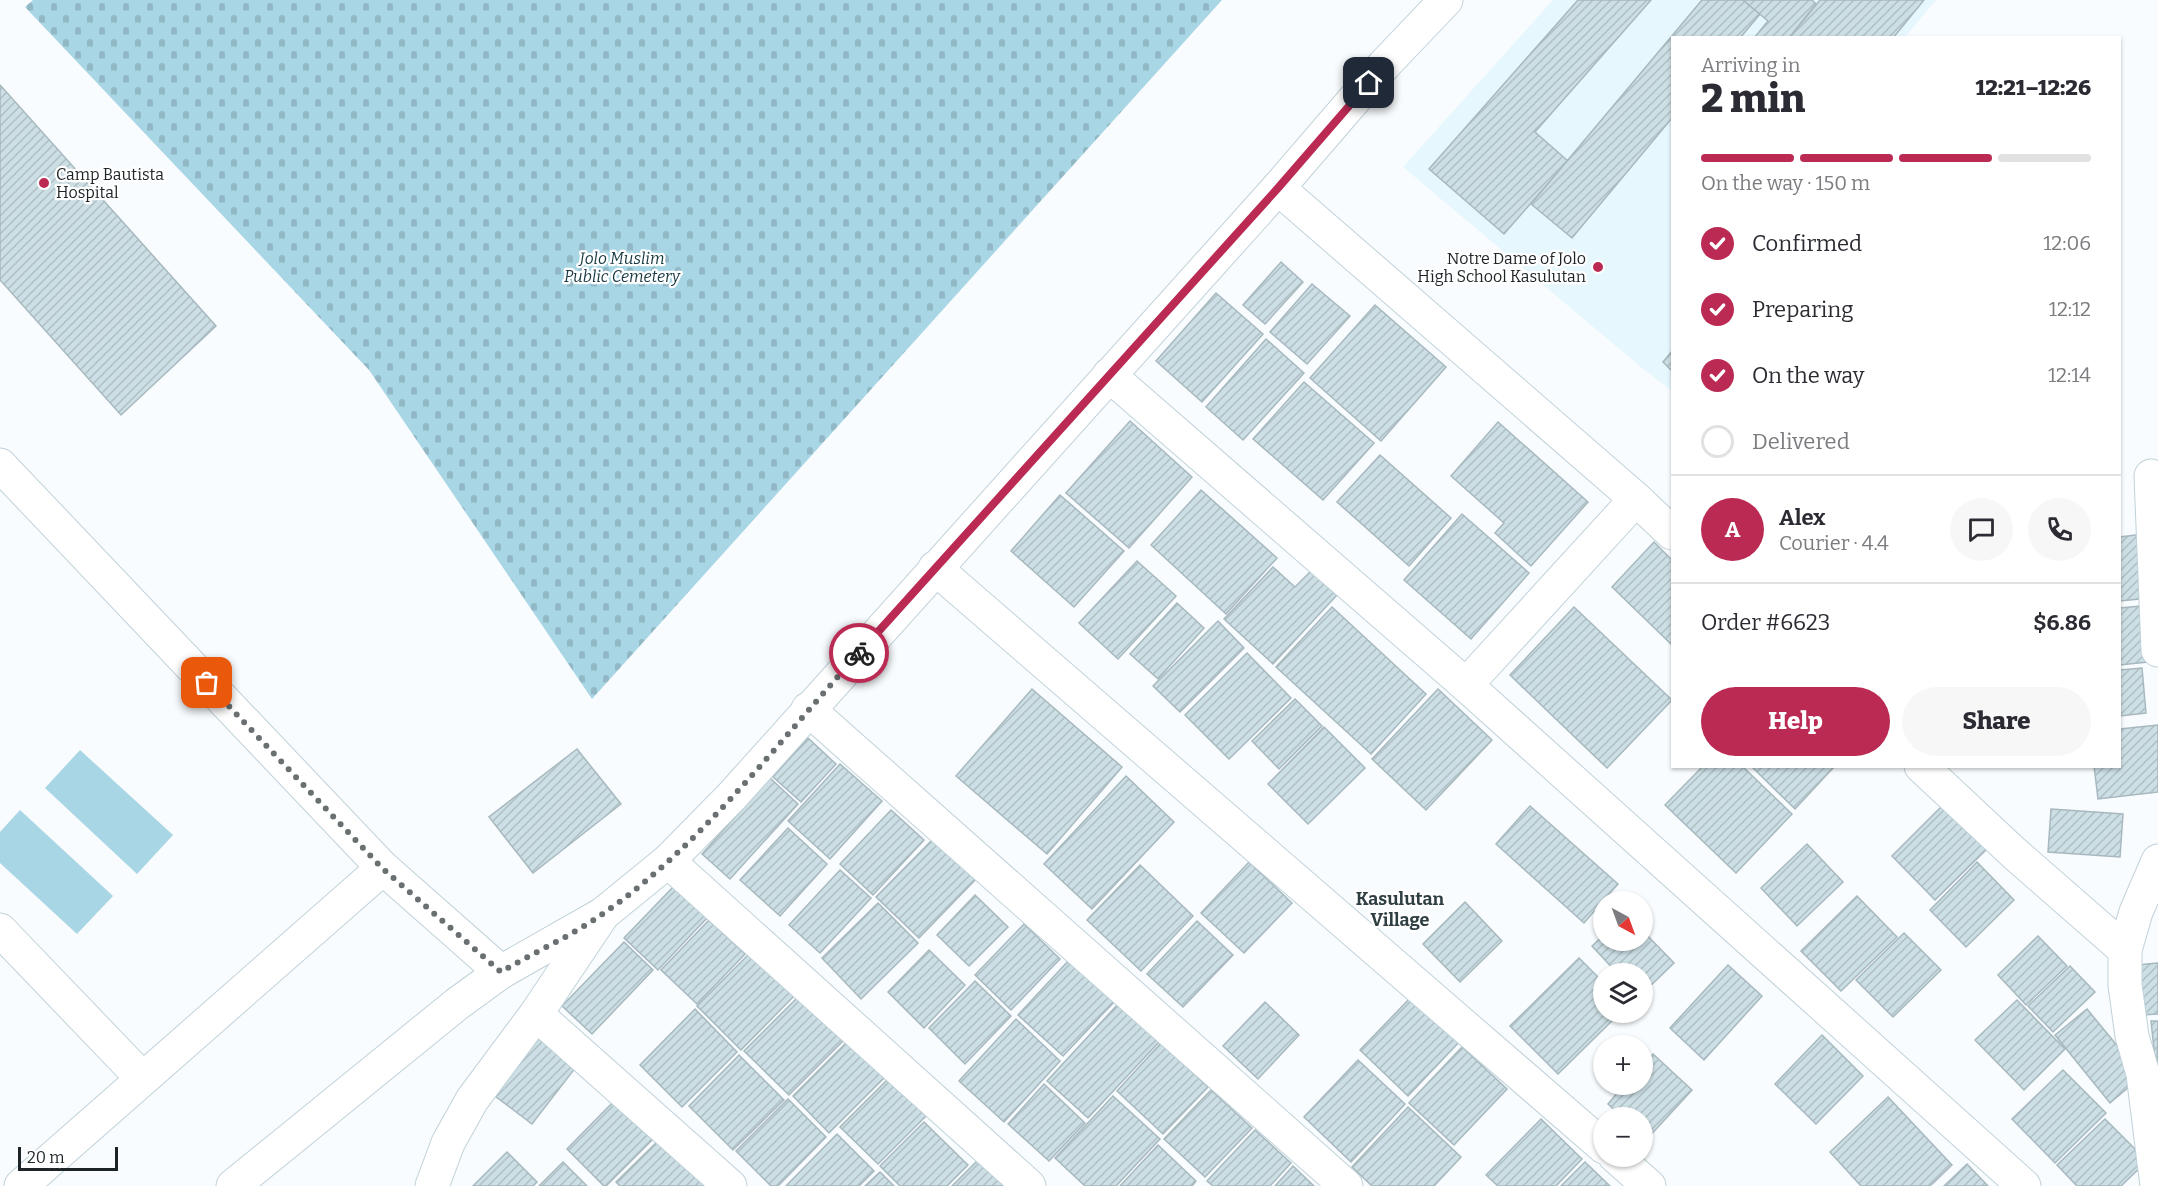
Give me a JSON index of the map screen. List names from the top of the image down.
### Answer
{
  "districts": ["Kasulutan Village"],
  "parks": ["Jolo Muslim Public Cemetery"],
  "places": ["Camp Bautista Hospital", "Notre Dame of Jolo High School Kasulutan"],
  "scale_bar": "20 m",
  "north": "bottom right",
  "page": {
    "heading": ["2 min", "Arriving in", "12:21–12:26"],
    "panel": [
      "Alex",
      "Courier · 4.4",
      "Order #6623",
      "$6.86"
    ],
    "bar": "On the way · 150 m",
    "list": [
      ["Confirmed", "12:06"],
      ["Preparing", "12:12"],
      ["On the way", "12:14"],
      "Delivered"
    ],
    "round": "A",
    "buttons": ["Help", "Share"],
    "map_buttons": ["+", "−"],
    "scale": "20 m"
  }
}
